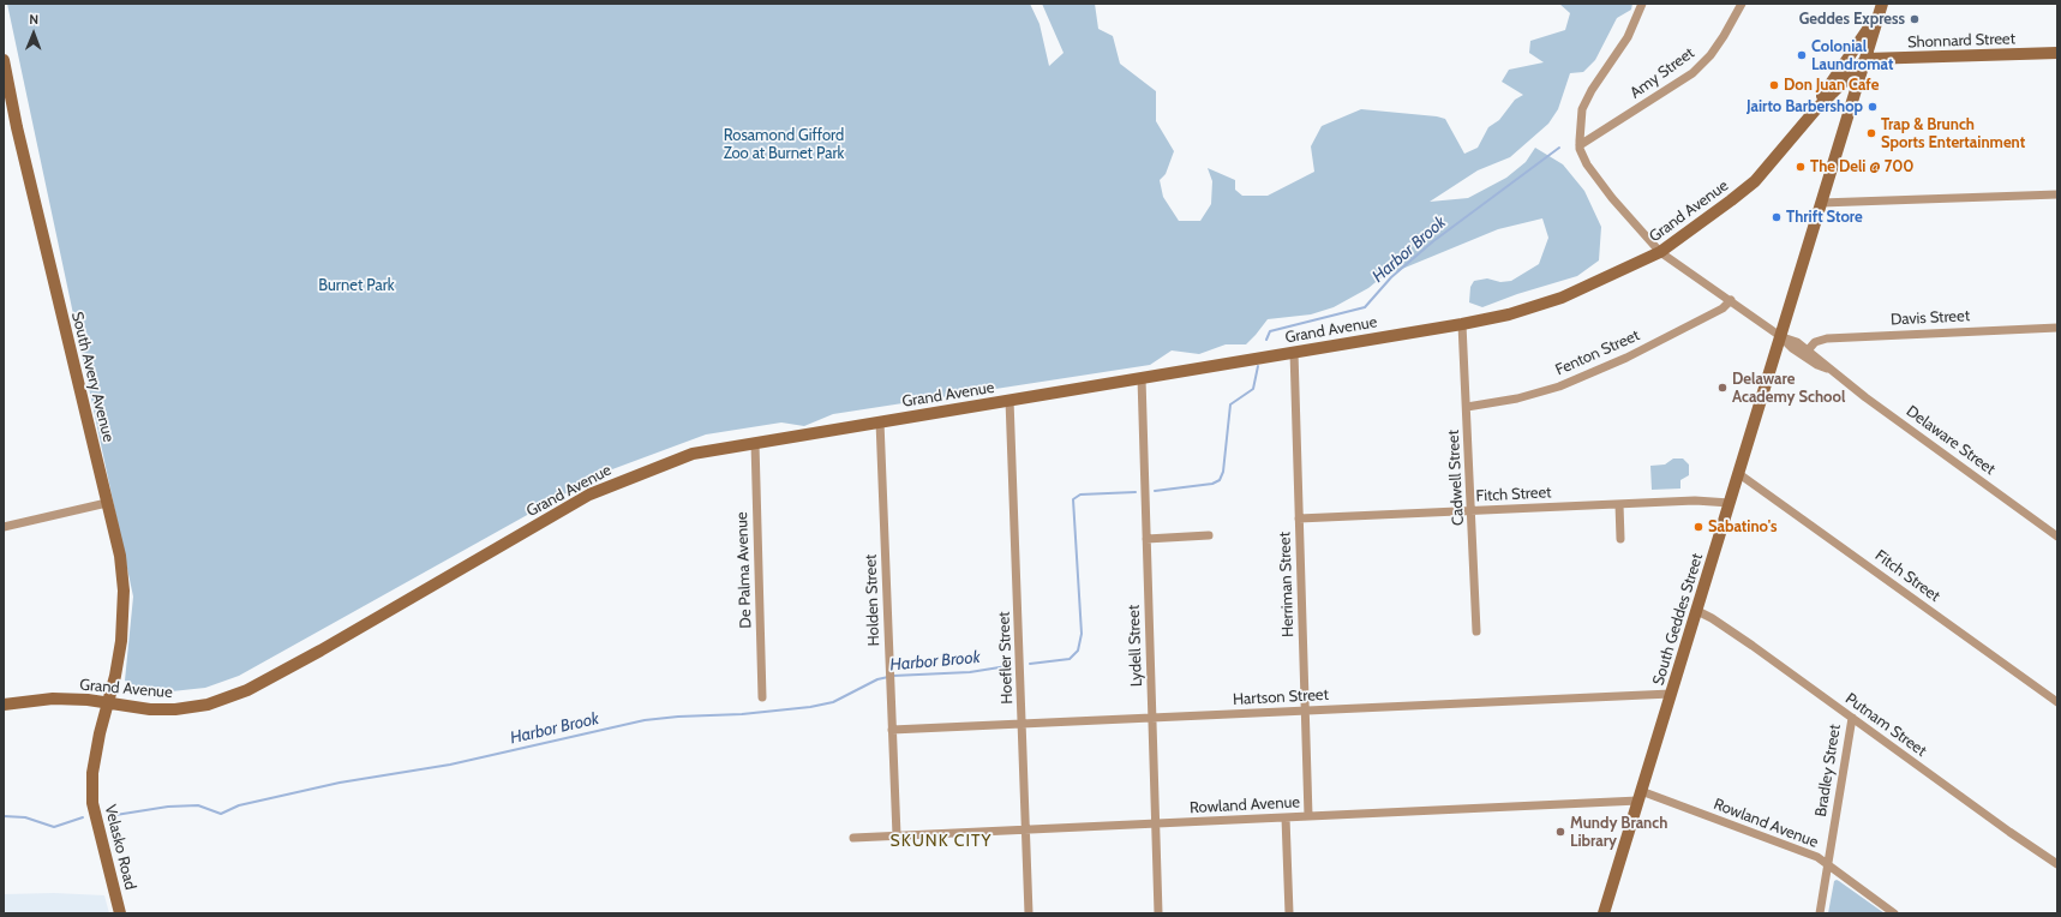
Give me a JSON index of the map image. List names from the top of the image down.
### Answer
{
  "streets": {
    "street": [
      "Shonnard Street",
      "Amy Street",
      "Grand Avenue",
      "Davis Street",
      "Fenton Street",
      "South Avery Avenue",
      "Delaware Street",
      "Cadwell Street",
      "Fitch Street",
      "De Palma Avenue",
      "Herriman Street",
      "Holden Street",
      "South Geddes Street",
      "Lydell Street",
      "Hoefler Street",
      "Hartson Street",
      "Putnam Street",
      "Bradley Street",
      "Rowland Avenue",
      "Velasko Road"
    ]
  },
  "crossings": [
    ["Shonnard Street", "Grand Avenue"],
    ["Shonnard Street", "South Geddes Street"],
    ["Amy Street", "Delaware Street"],
    ["Grand Avenue", "South Avery Avenue"],
    ["Grand Avenue", "Delaware Street"],
    ["Grand Avenue", "Cadwell Street"],
    ["Grand Avenue", "De Palma Avenue"],
    ["Grand Avenue", "Herriman Street"],
    ["Grand Avenue", "Holden Street"],
    ["Grand Avenue", "South Geddes Street"],
    ["Grand Avenue", "Lydell Street"],
    ["Grand Avenue", "Hoefler Street"],
    ["Grand Avenue", "Velasko Road"],
    ["Davis Street", "Delaware Street"],
    ["Fenton Street", "Delaware Street"],
    ["Fenton Street", "Cadwell Street"],
    ["South Avery Avenue", "Velasko Road"],
    ["Delaware Street", "South Geddes Street"],
    ["Cadwell Street", "Fitch Street"],
    ["Fitch Street", "Herriman Street"],
    ["Fitch Street", "South Geddes Street"],
    ["Herriman Street", "Hartson Street"],
    ["Herriman Street", "Rowland Avenue"],
    ["Holden Street", "Hartson Street"],
    ["Holden Street", "Rowland Avenue"],
    ["South Geddes Street", "Hartson Street"],
    ["South Geddes Street", "Putnam Street"],
    ["South Geddes Street", "Rowland Avenue"],
    ["Lydell Street", "Hartson Street"],
    ["Lydell Street", "Rowland Avenue"],
    ["Hoefler Street", "Hartson Street"],
    ["Hoefler Street", "Rowland Avenue"],
    ["Putnam Street", "Bradley Street"],
    ["Bradley Street", "Rowland Avenue"]
  ],
  "districts": ["SKUNK CITY"],
  "water": ["Harbor Brook"],
  "parks": ["Rosamond Gifford Zoo at Burnet Park", "Burnet Park"],
  "places": [
    "Geddes Express",
    "Colonial Laundromat",
    "Don Juan Cafe",
    "Jairto Barbershop",
    "Trap & Brunch Sports Entertainment",
    "The Deli @ 700",
    "Thrift Store",
    "Delaware Academy School",
    "Sabatino's",
    "Mundy Branch Library"
  ],
  "north": "top"
}
